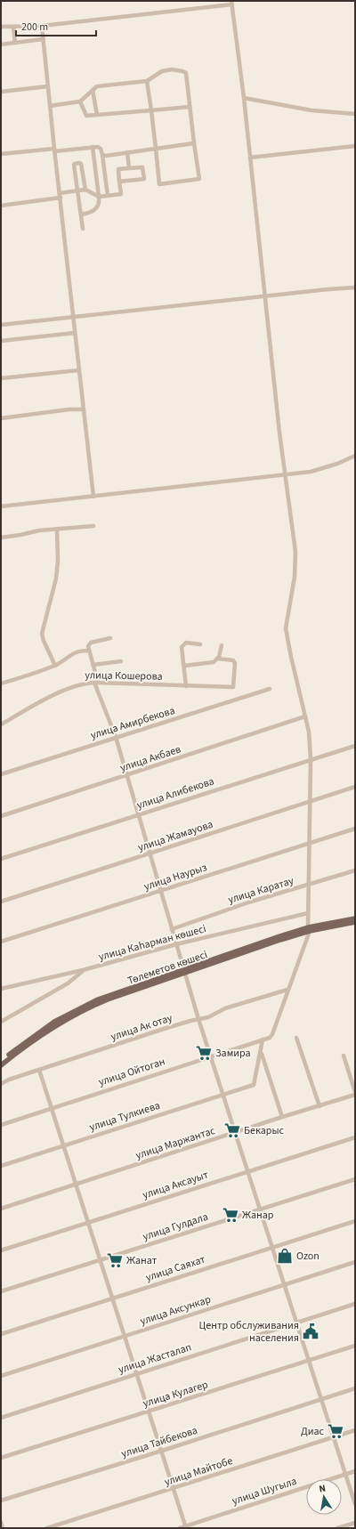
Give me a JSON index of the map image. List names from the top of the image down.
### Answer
{
  "streets": {
    "main road": ["Төлеметов көшесі"],
    "street": [
      "улица Кошерова",
      "улица Амирбекова",
      "улица Акбаев",
      "улица Алибекова",
      "улица Жамауова",
      "улица Наурыз",
      "улица Каратау",
      "улица Каһарман көшесі",
      "улица Ак отау",
      "улица Ойтоган",
      "улица Тулкиева",
      "улица Маржантас",
      "улица Аксауыт",
      "улица Гулдала",
      "улица Саяхат",
      "улица Аксункар",
      "улица Жасталап",
      "улица Кулагер",
      "улица Тайбекова",
      "улица Майтобе",
      "улица Шугыла"
    ]
  },
  "crossings": [
    ["улица Ак отау", "улица Ойтоган"]
  ],
  "places": {
    "supermarket": [
      "Замира",
      "Бекарыс",
      "Жанар",
      "Жанат",
      "Диас"
    ],
    "shop": ["Ozon"],
    "public building": ["Центр обслуживания населения"]
  },
  "scale_bar": "200 m",
  "north": "top"
}
